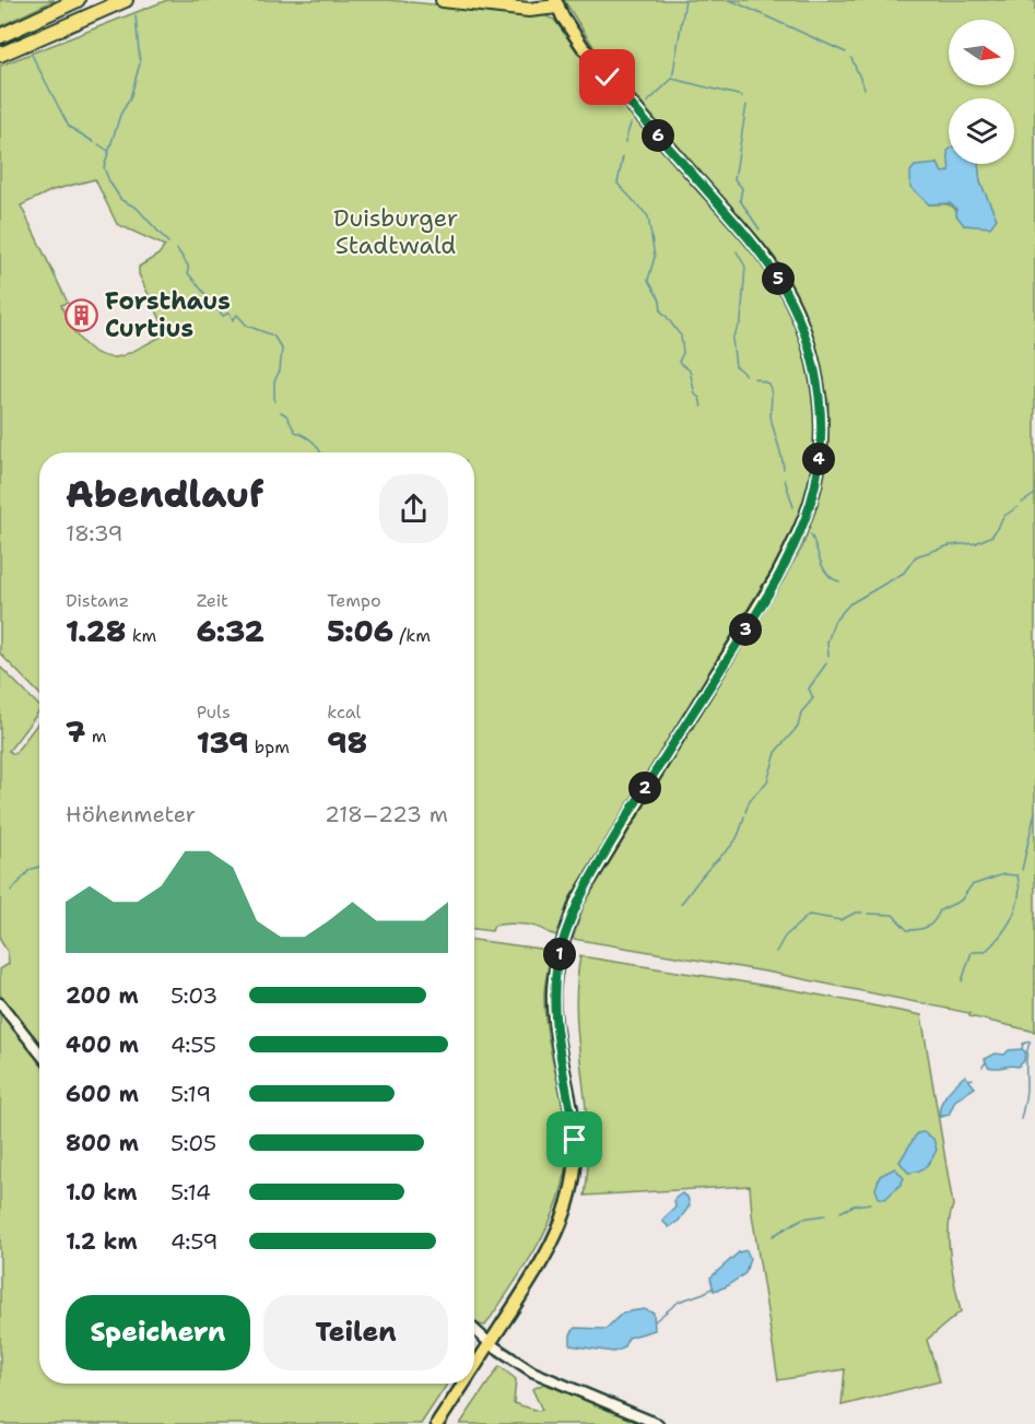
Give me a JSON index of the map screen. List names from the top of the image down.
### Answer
{
  "parks": ["Duisburger Stadtwald"],
  "places": {
    "building": ["Forsthaus Curtius"]
  },
  "north": "right",
  "page": {
    "pins": [
      "6",
      "5",
      "4",
      "3",
      "2",
      "1"
    ],
    "heading": ["Abendlauf", "18:39"],
    "stats": [
      ["Distanz", "1.28 km"],
      ["Zeit", "6:32"],
      ["Tempo", "5:06 /km"],
      ["7 m"],
      ["Puls", "139 bpm"],
      ["kcal", "98"]
    ],
    "chart": ["Höhenmeter", "218–223 m"],
    "list": [
      {
        "name": "200 m",
        "note": "5:03"
      },
      {
        "name": "400 m",
        "note": "4:55"
      },
      {
        "name": "600 m",
        "note": "5:19"
      },
      {
        "name": "800 m",
        "note": "5:05"
      },
      {
        "name": "1.0 km",
        "note": "5:14"
      },
      {
        "name": "1.2 km",
        "note": "4:59"
      }
    ],
    "buttons": ["Speichern", "Teilen"]
  }
}
